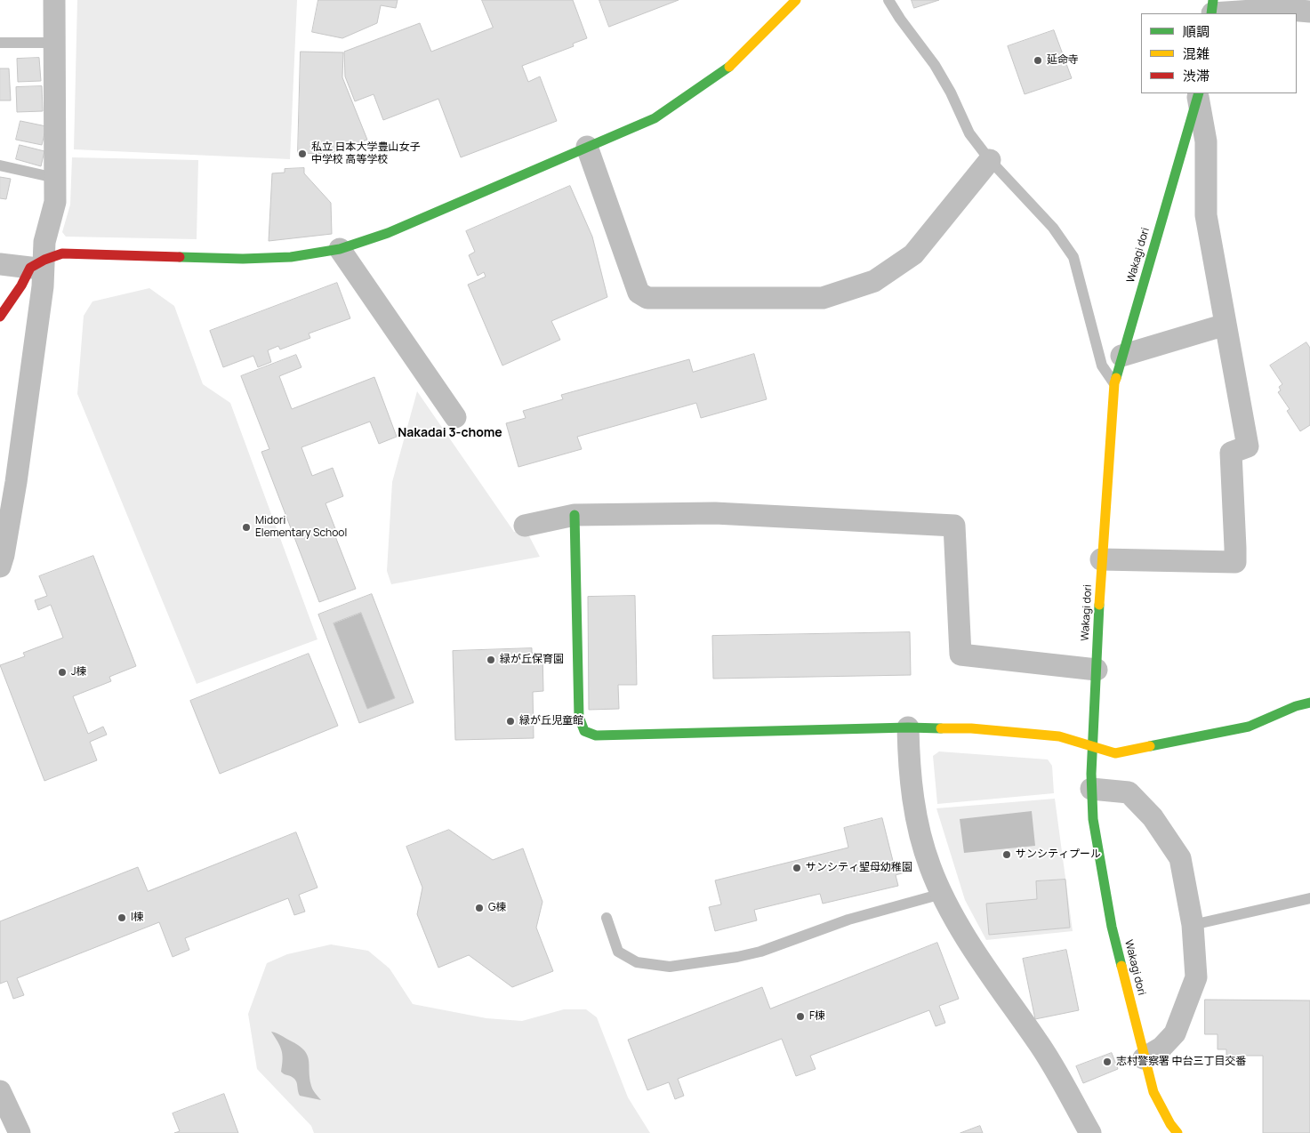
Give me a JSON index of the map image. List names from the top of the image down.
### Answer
{
  "streets": {
    "street": ["Wakagi dori"]
  },
  "districts": ["Nakadai 3-chome"],
  "places": [
    "延命寺",
    "私立 日本大学豊山女子 中学校 高等学校",
    "Midori Elementary School",
    "緑が丘保育園",
    "J棟",
    "緑が丘児童館",
    "サンシティプール",
    "サンシティ聖母幼稚園",
    "G棟",
    "I棟",
    "F棟",
    "志村警察署 中台三丁目交番"
  ],
  "legend": ["順調", "混雑", "渋滞"]
}
